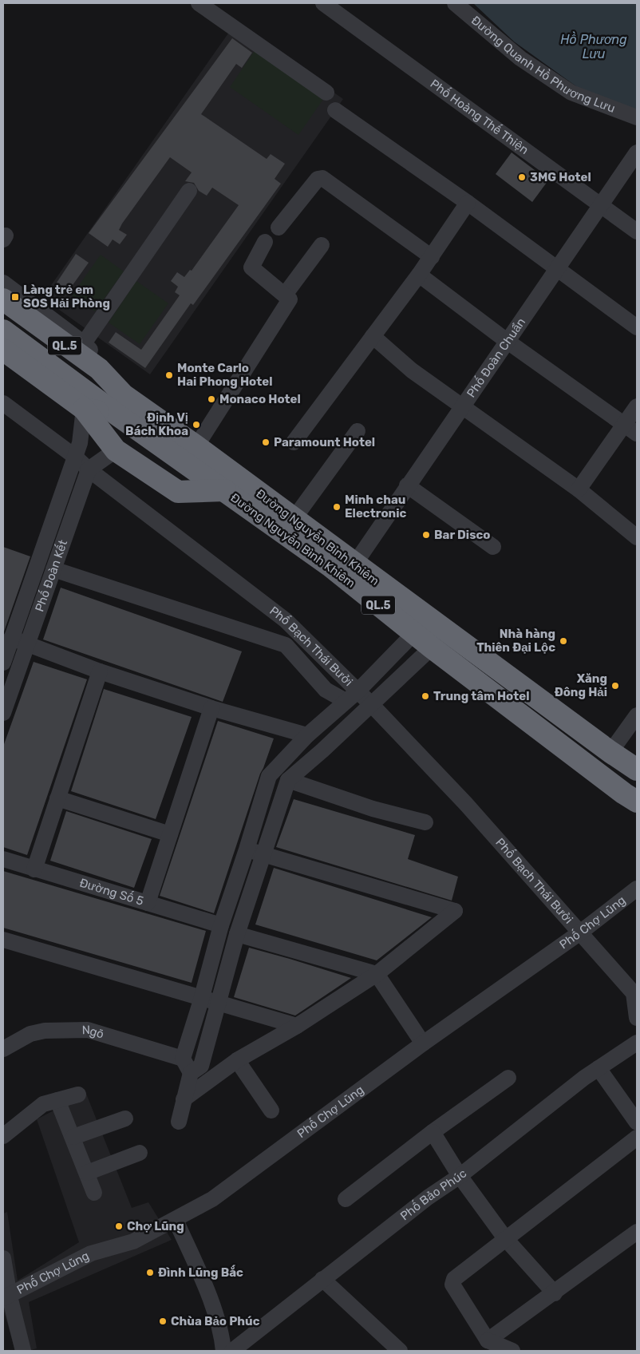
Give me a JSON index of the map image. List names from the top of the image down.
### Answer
{
  "streets": {
    "highway": ["QL.5", "Đường Nguyễn Bỉnh Khiêm", "Đường Nguyễn Bình Khiêm"],
    "street": [
      "Đường Quanh Hồ Phương Lưu",
      "Phố Hoàng Thế Thiện",
      "Phố Đoàn Chuẩn",
      "Phố Đoàn Kết",
      "Phố Bạch Thái Bưởi",
      "Đường Số 5",
      "Phố Chợ Lũng",
      "Ngõ",
      "Phố Bảo Phúc"
    ]
  },
  "crossings": [
    ["Phố Hoàng Thế Thiện", "Phố Đoàn Chuẩn"],
    ["QL.5", "Đường Nguyễn Bỉnh Khiêm"],
    ["QL.5", "Đường Nguyễn Bình Khiêm"],
    ["Phố Đoàn Chuẩn", "Đường Nguyễn Bỉnh Khiêm"],
    ["Đường Nguyễn Bỉnh Khiêm", "Đường Nguyễn Bình Khiêm"],
    ["Đường Nguyễn Bỉnh Khiêm", "Phố Đoàn Kết"],
    ["Phố Đoàn Kết", "Phố Bạch Thái Bưởi"],
    ["Phố Bạch Thái Bưởi", "Phố Chợ Lũng"]
  ],
  "water": ["Hồ Phương Lưu"],
  "places": {
    "other": [
      "3MG Hotel",
      "Monte Carlo Hai Phong Hotel",
      "Monaco Hotel",
      "Định Vị Bách Khoa",
      "Paramount Hotel",
      "Minh chau Electronic",
      "Bar Disco",
      "Nhà hàng Thiên Đại Lộc",
      "Xăng Đông Hải",
      "Trung tâm Hotel",
      "Chợ Lũng",
      "Đình Lũng Bắc",
      "Chùa Bảo Phúc"
    ],
    "transit": ["Làng trẻ em SOS Hải Phòng"]
  }
}
